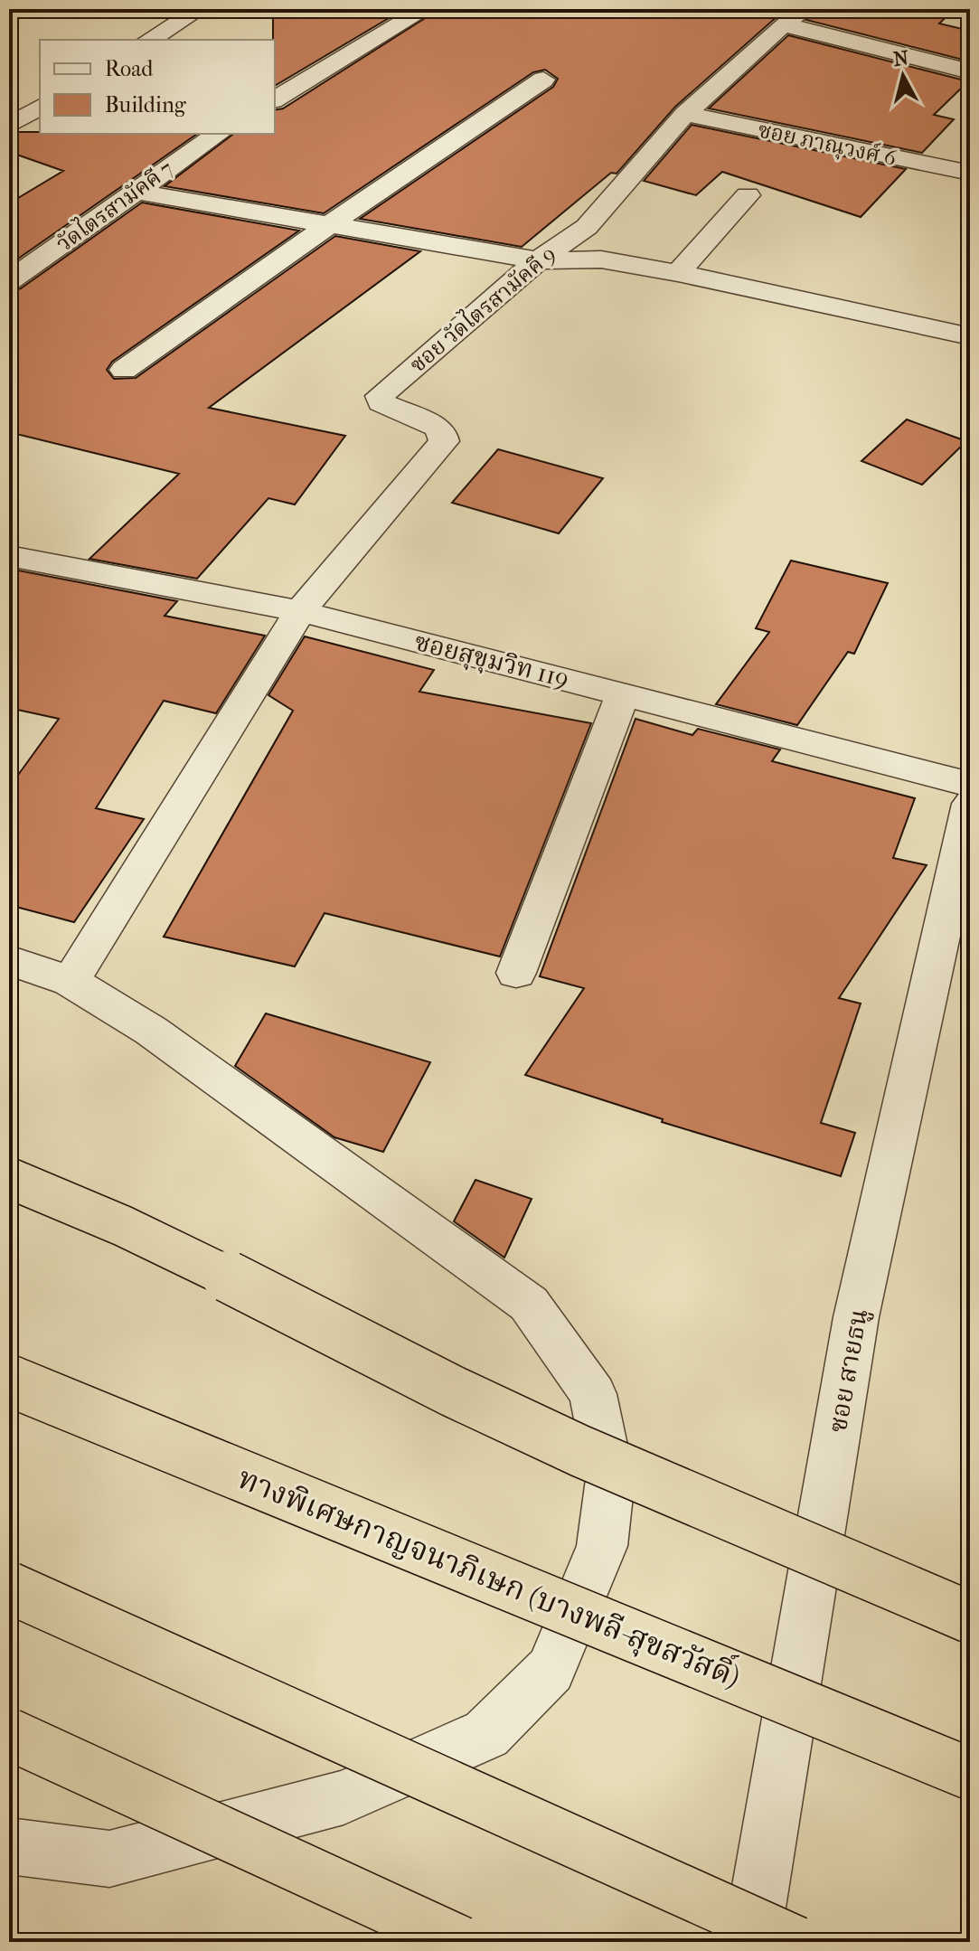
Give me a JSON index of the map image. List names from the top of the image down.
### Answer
{
  "streets": {
    "highway": ["ทางพิเศษกาญจนาภิเษก (บางพลี-สุขสวัสดิ์)"],
    "street": [
      "ซอย ภาณุวงศ์ 6",
      "วัดไตรสามัคคี 7",
      "ซอย วัดไตรสามัคคี 9",
      "ซอยสุขุมวิท 119",
      "ซอย สายธนู"
    ]
  },
  "crossings": [
    ["ซอย ภาณุวงศ์ 6", "ซอย วัดไตรสามัคคี 9"],
    ["ซอย วัดไตรสามัคคี 9", "ซอยสุขุมวิท 119"]
  ],
  "legend": ["Road", "Building"],
  "north": "top"
}
